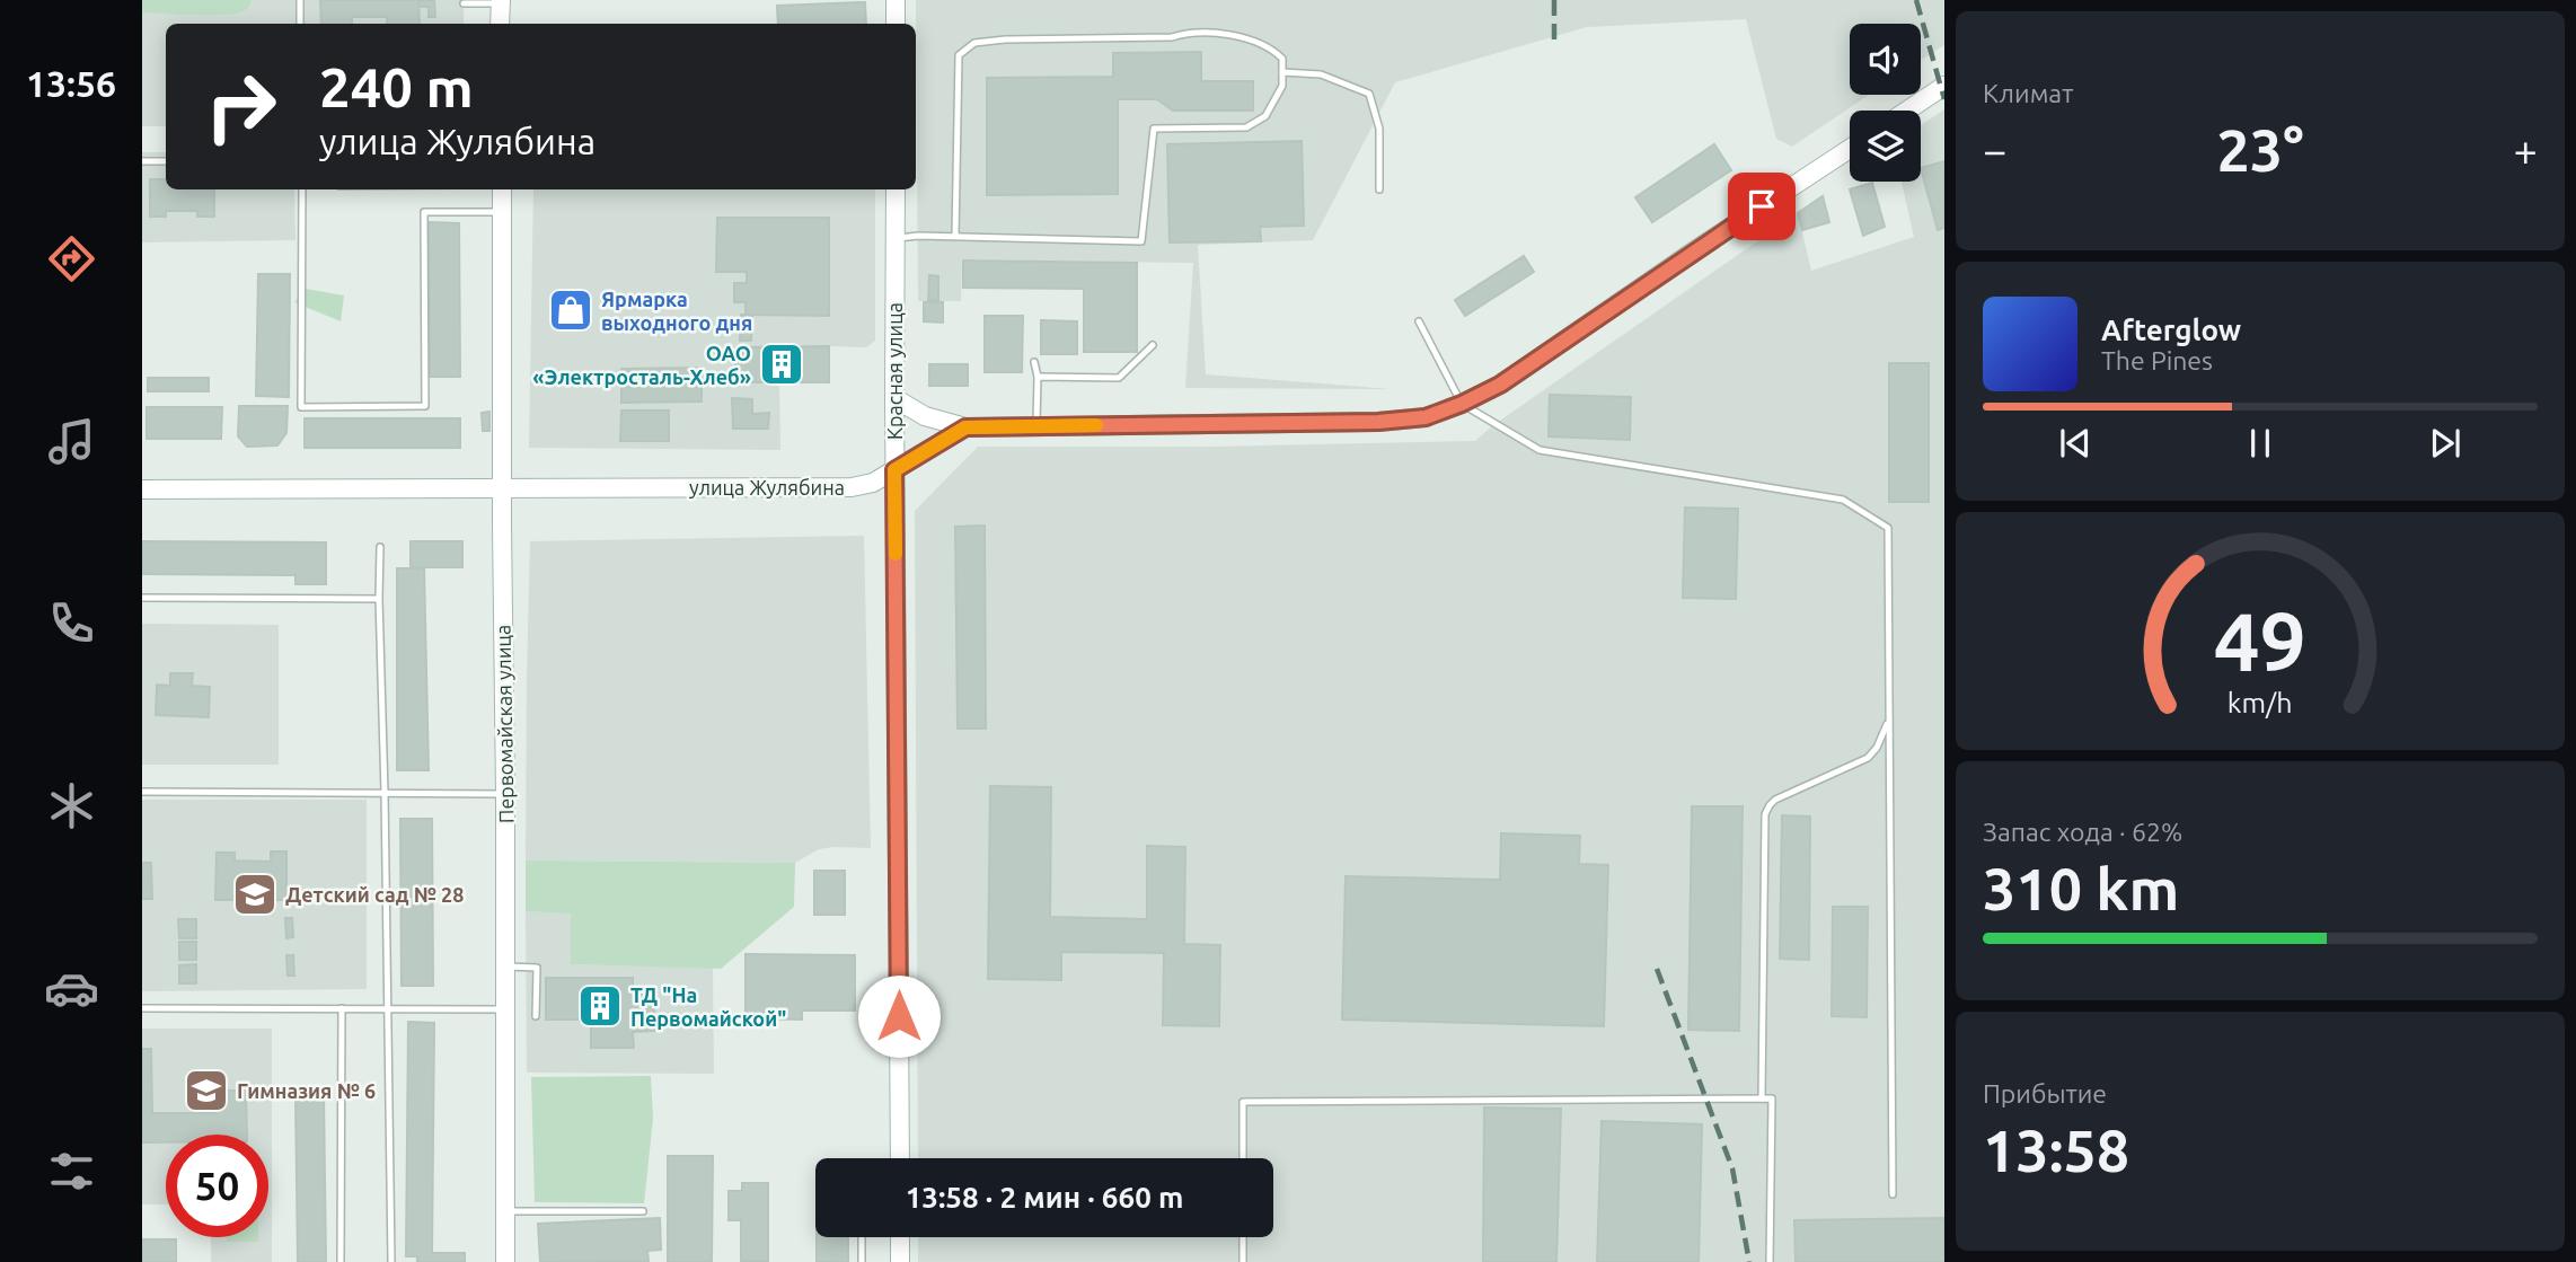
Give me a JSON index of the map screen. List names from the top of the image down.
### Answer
{
  "streets": {
    "main road": ["Красная улица", "улица Жулябина", "Первомайская улица"]
  },
  "crossings": [
    ["Красная улица", "улица Жулябина"],
    ["улица Жулябина", "Первомайская улица"]
  ],
  "places": {
    "shop": ["Ярмарка выходного дня"],
    "building": ["ОАО «Электросталь-Хлеб»", "ТД \"На Первомайской\""],
    "school or university": ["Детский сад № 28", "Гимназия № 6"]
  },
  "page": {
    "tabs": "13:56",
    "tile": [
      "Климат",
      ["Запас хода · 62%", "310 km"],
      ["Прибытие", "13:58"]
    ],
    "turn": ["240 m", "улица Жулябина"],
    "heat": ["−", "23°", "+"],
    "song": ["Afterglow", "The Pines"],
    "limit": "50",
    "trip": "13:58 · 2 мин · 660 m",
    "gauge": ["49", "km/h"]
  }
}
